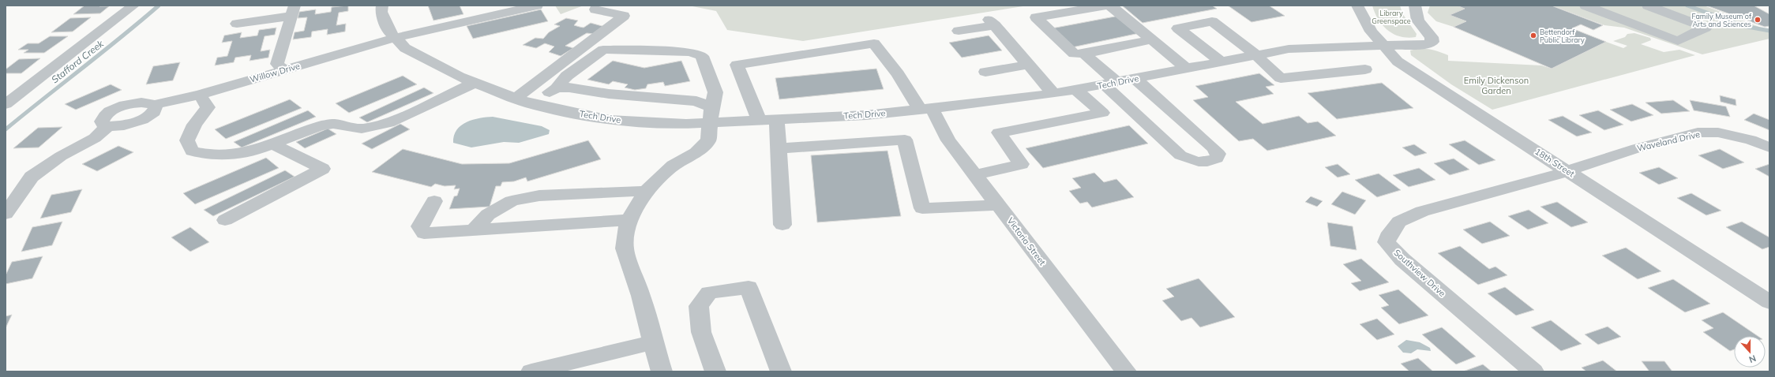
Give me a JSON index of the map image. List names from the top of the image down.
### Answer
{
  "streets": {
    "street": [
      "Willow Drive",
      "Tech Drive",
      "Waveland Drive",
      "18th Street",
      "Victoria Street",
      "Southview Drive"
    ]
  },
  "crossings": [
    ["Willow Drive", "Tech Drive"],
    ["Tech Drive", "18th Street"],
    ["Tech Drive", "Victoria Street"],
    ["Waveland Drive", "18th Street"],
    ["Waveland Drive", "Southview Drive"],
    ["18th Street", "Southview Drive"]
  ],
  "water": ["Stafford Creek"],
  "parks": ["Library Greenspace", "Emily Dickenson Garden"],
  "places": ["Family Museum of Arts and Sciences", "Bettendorf Public Library"],
  "north": "bottom"
}
